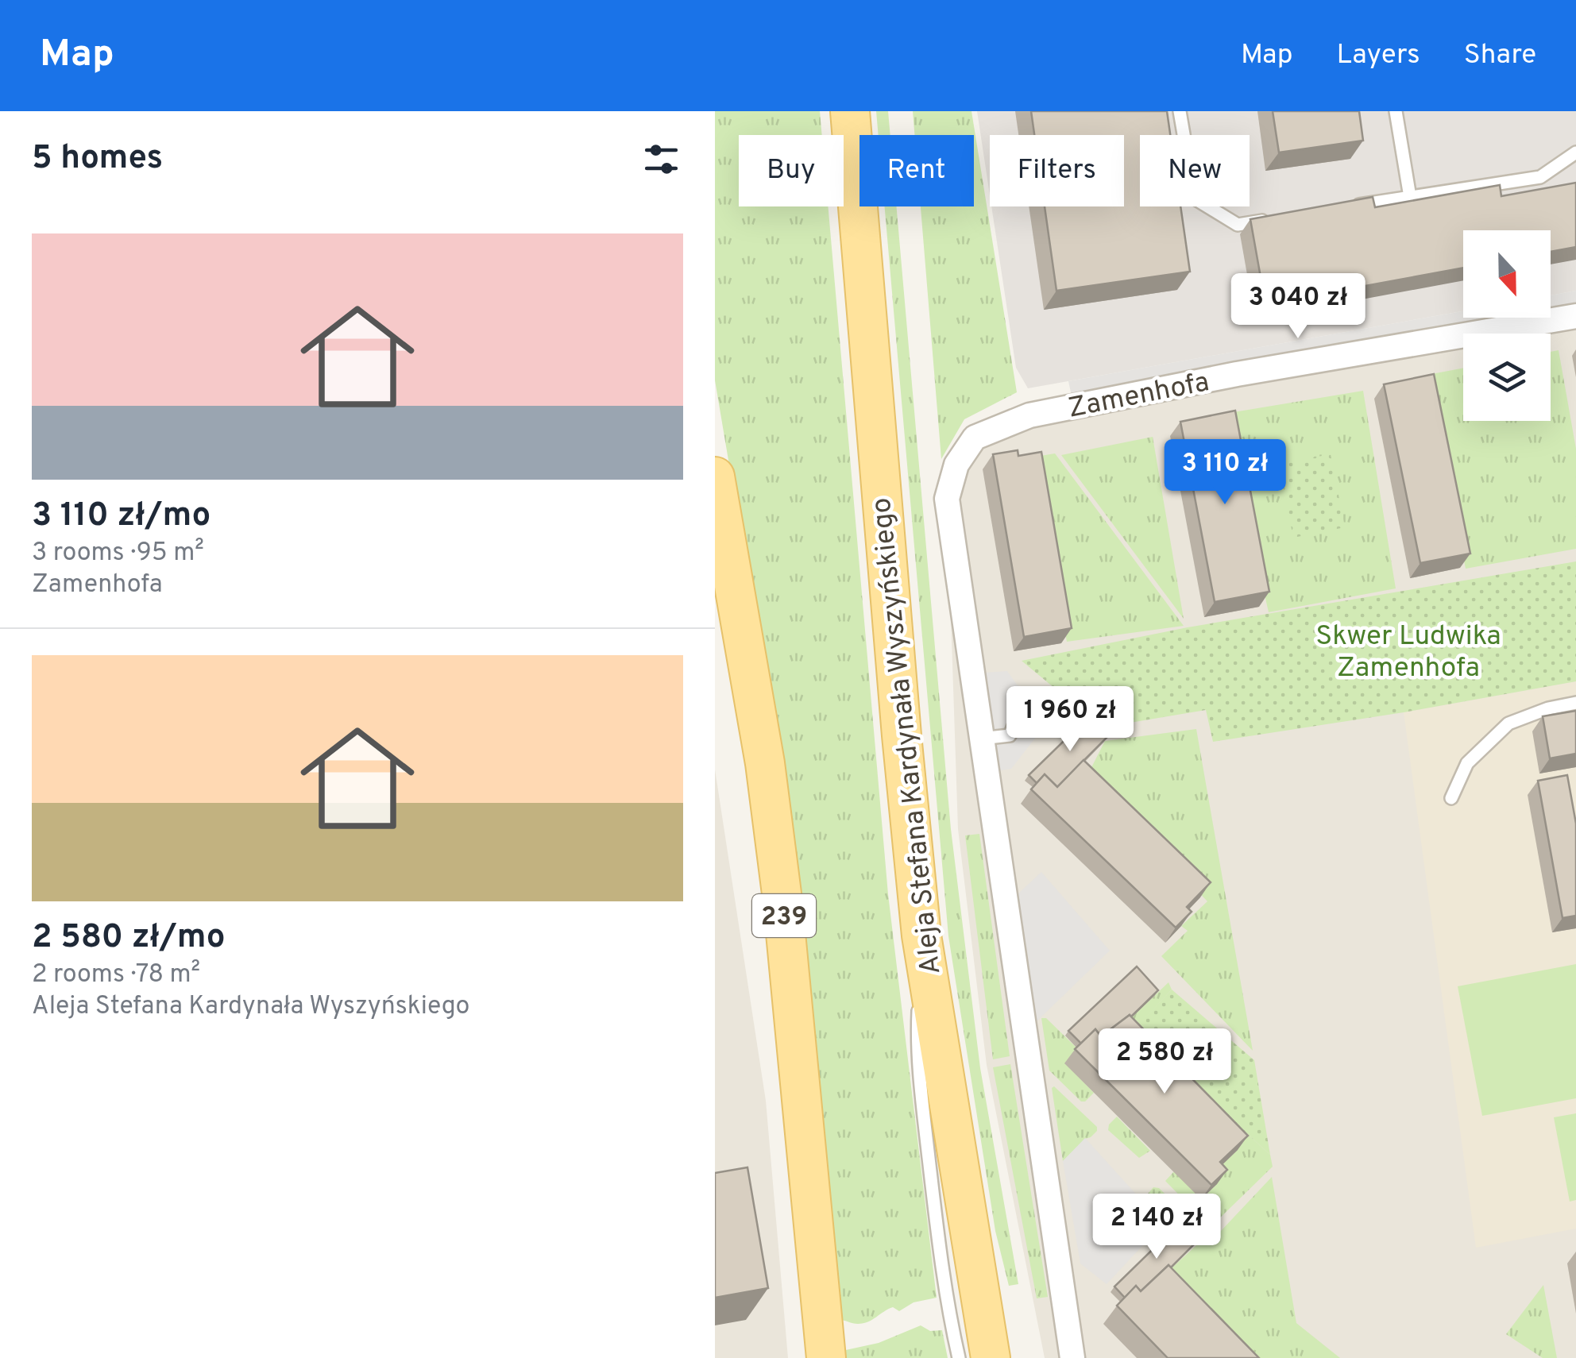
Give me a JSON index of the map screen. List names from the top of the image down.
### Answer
{
  "streets": {
    "main road": ["Aleja Stefana Kardynała Wyszyńskiego", "239"],
    "street": ["Zamenhofa"]
  },
  "parks": ["Skwer Ludwika Zamenhofa"],
  "north": "bottom",
  "page": {
    "header": "Map",
    "nav": ["Map", "Layers", "Share"],
    "heading": "5 homes",
    "chip": [
      "Buy",
      "Rent",
      "Filters",
      "New"
    ],
    "list": [
      {
        "name": "3 110 zł/mo",
        "note": "3 rooms · 95 m² · Zamenhofa"
      },
      {
        "name": "2 580 zł/mo",
        "note": "2 rooms · 78 m² · Aleja Stefana Kardynała Wyszyńskiego"
      }
    ],
    "price": [
      "3 040 zł",
      "3 110 zł",
      "1 960 zł",
      "2 580 zł",
      "2 140 zł"
    ]
  }
}
